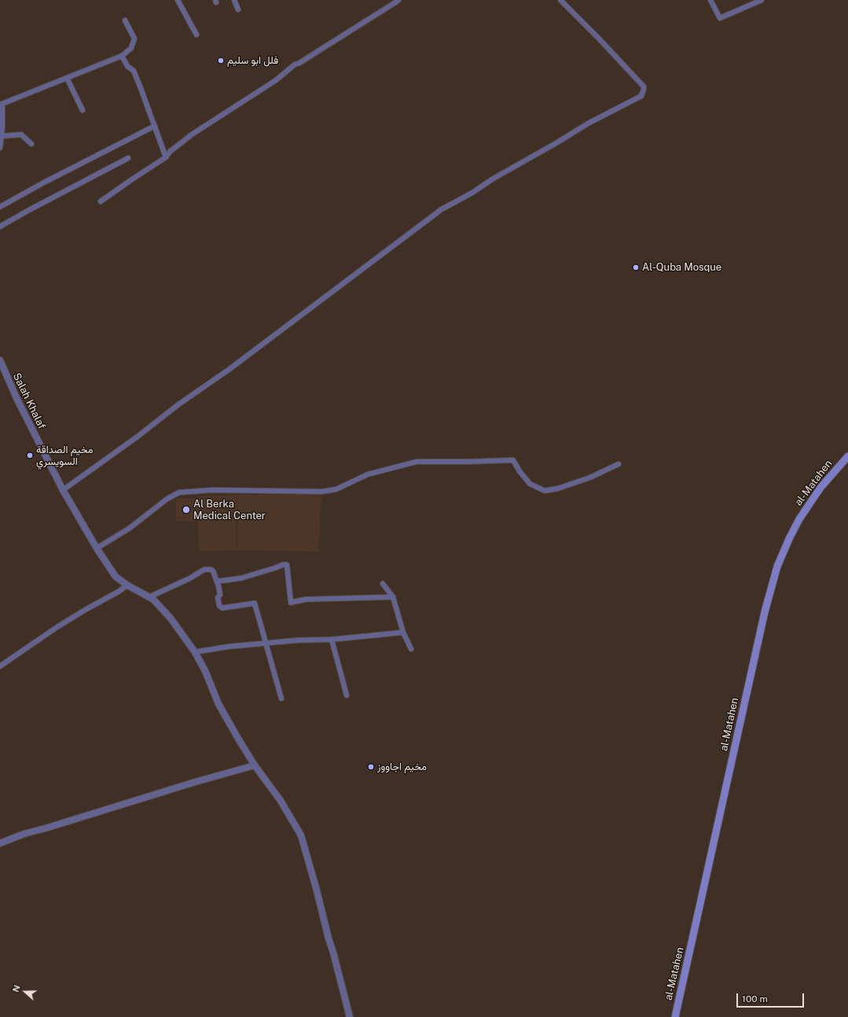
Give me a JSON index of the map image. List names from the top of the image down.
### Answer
{
  "streets": {
    "main road": ["al-Matahen"],
    "street": ["Salah Khalaf"]
  },
  "places": [
    "فلل ابو سليم",
    "Al-Quba Mosque",
    "مخيم الصداقة السويسري",
    "Al Berka Medical Center",
    "مخيم اجاووز"
  ],
  "scale_bar": "100 m",
  "north": "left"
}
